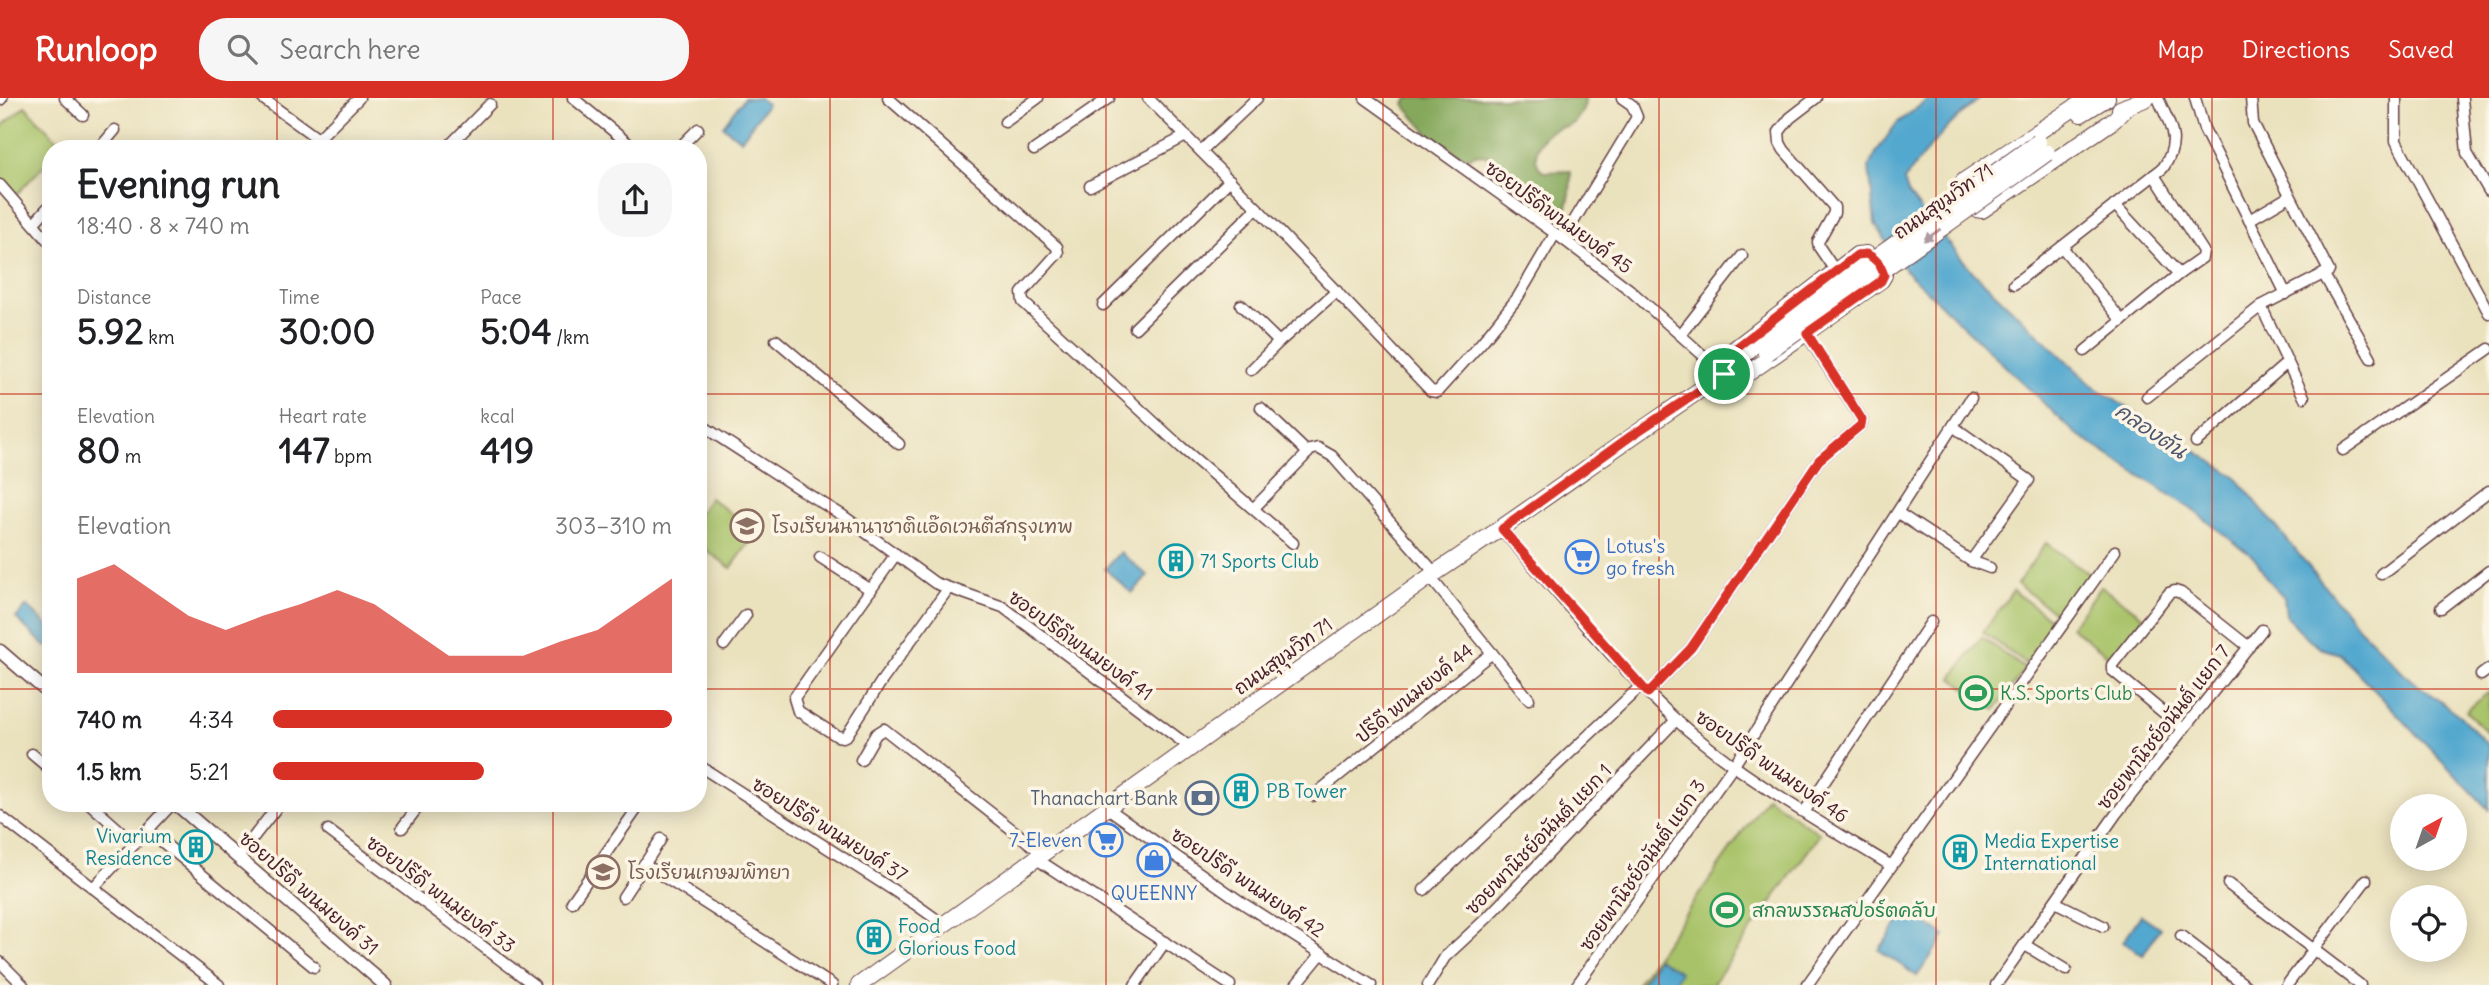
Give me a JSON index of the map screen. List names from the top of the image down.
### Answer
{
  "streets": {
    "main road": ["ถนนสุขุมวิท 71"],
    "street": [
      "ซอยปรีดีพนมยงค์ 45",
      "ซอยปรีดีพนมยงค์ 41",
      "ปรีดี พนมยงค์ 44",
      "ซอยพานิชย์อนันต์ แยก 7",
      "ซอยปรีดี พนมยงค์ 46",
      "ซอยปรีดี พนมยงค์ 37",
      "ซอยพานิชย์อนันต์ แยก 1",
      "ซอยพานิชย์อนันต์ แยก 3",
      "ซอยปรีดี พนมยงค์ 42",
      "ซอยปรีดี พนมยงค์ 31",
      "ซอยปรีดี พนมยงค์ 33"
    ]
  },
  "crossings": [
    ["ถนนสุขุมวิท 71", "ซอยปรีดีพนมยงค์ 45"],
    ["ถนนสุขุมวิท 71", "ซอยปรีดีพนมยงค์ 41"],
    ["ถนนสุขุมวิท 71", "ปรีดี พนมยงค์ 44"],
    ["ถนนสุขุมวิท 71", "ซอยปรีดี พนมยงค์ 46"],
    ["ถนนสุขุมวิท 71", "ซอยปรีดี พนมยงค์ 37"],
    ["ถนนสุขุมวิท 71", "ซอยปรีดี พนมยงค์ 42"],
    ["ซอยปรีดี พนมยงค์ 46", "ซอยพานิชย์อนันต์ แยก 1"],
    ["ซอยปรีดี พนมยงค์ 46", "ซอยพานิชย์อนันต์ แยก 3"]
  ],
  "water": ["คลองตัน"],
  "places": {
    "school or university": ["โรงเรียนนานาชาติแอ๊ดเวนตีสกรุงเทพ", "โรงเรียนเกษมพิทยา"],
    "supermarket": ["Lotus's go fresh", "7-Eleven"],
    "building": [
      "71 Sports Club",
      "PB Tower",
      "Vivarium Residence",
      "Media Expertise International",
      "Food Glorious Food"
    ],
    "sports": ["K.S. Sports Club", "สกลพรรณสปอร์ตคลับ"],
    "bank": ["Thanachart Bank"],
    "shop": ["QUEENNY"]
  },
  "north": "top right",
  "page": {
    "header": "Runloop",
    "search": "Search here",
    "nav": ["Map", "Directions", "Saved"],
    "heading": ["Evening run", "18:40 · 8 × 740 m"],
    "stats": [
      ["Distance", "5.92 km"],
      ["Time", "30:00"],
      ["Pace", "5:04 /km"],
      ["Elevation", "80 m"],
      ["Heart rate", "147 bpm"],
      ["kcal", "419"]
    ],
    "chart": ["Elevation", "303–310 m"],
    "list": [
      {
        "name": "740 m",
        "note": "4:34"
      },
      {
        "name": "1.5 km",
        "note": "5:21"
      }
    ]
  }
}
